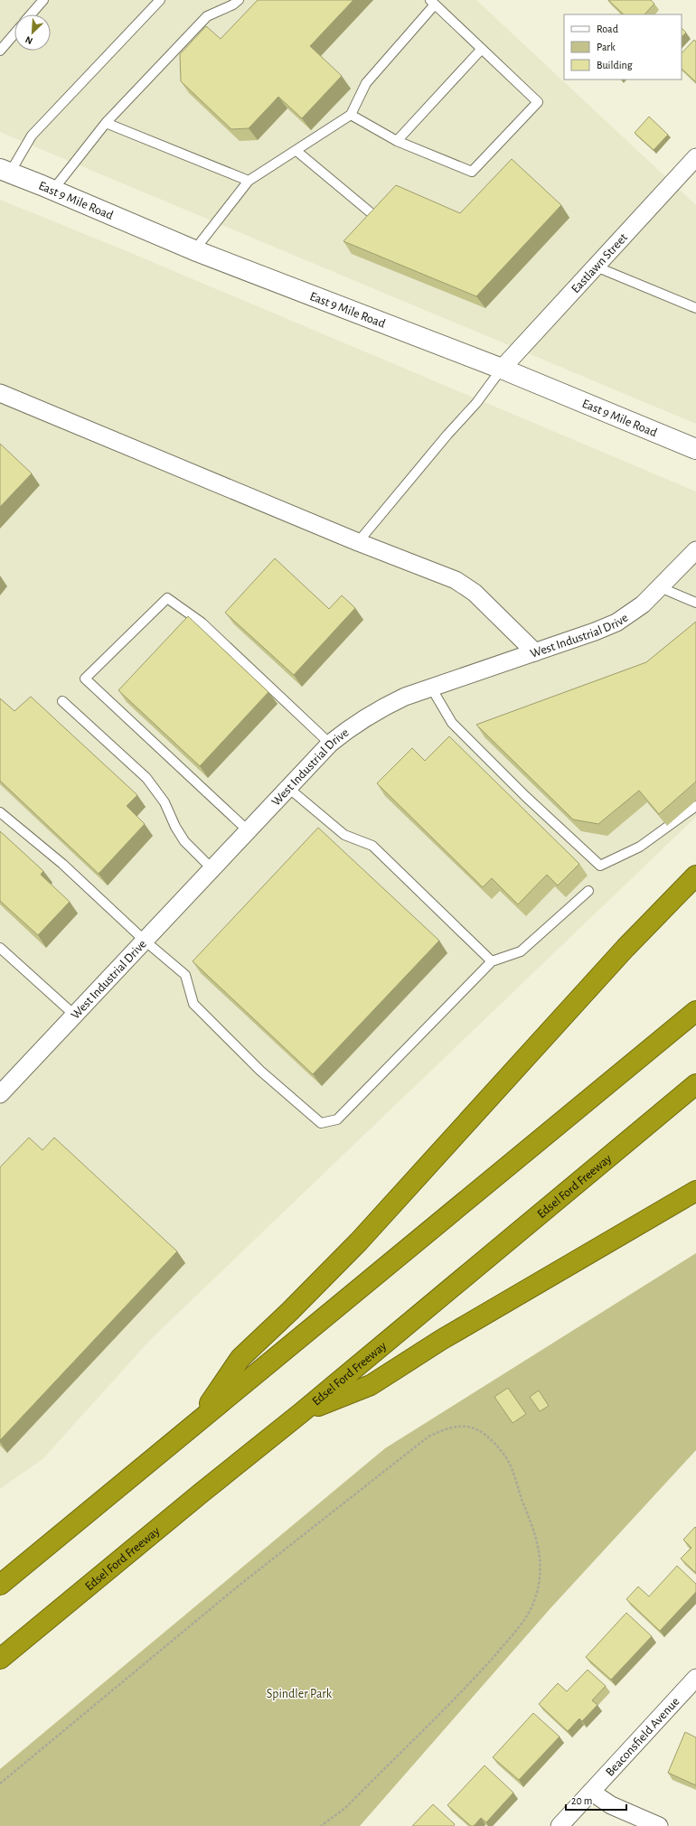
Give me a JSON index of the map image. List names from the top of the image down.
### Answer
{
  "streets": {
    "highway": ["Edsel Ford Freeway"],
    "main road": ["East 9 Mile Road"],
    "street": ["Eastlawn Street", "West Industrial Drive", "Beaconsfield Avenue"]
  },
  "crossings": [
    ["East 9 Mile Road", "Eastlawn Street"]
  ],
  "parks": ["Spindler Park"],
  "legend": ["Road", "Park", "Building"],
  "scale_bar": "20 m",
  "north": "bottom left"
}
